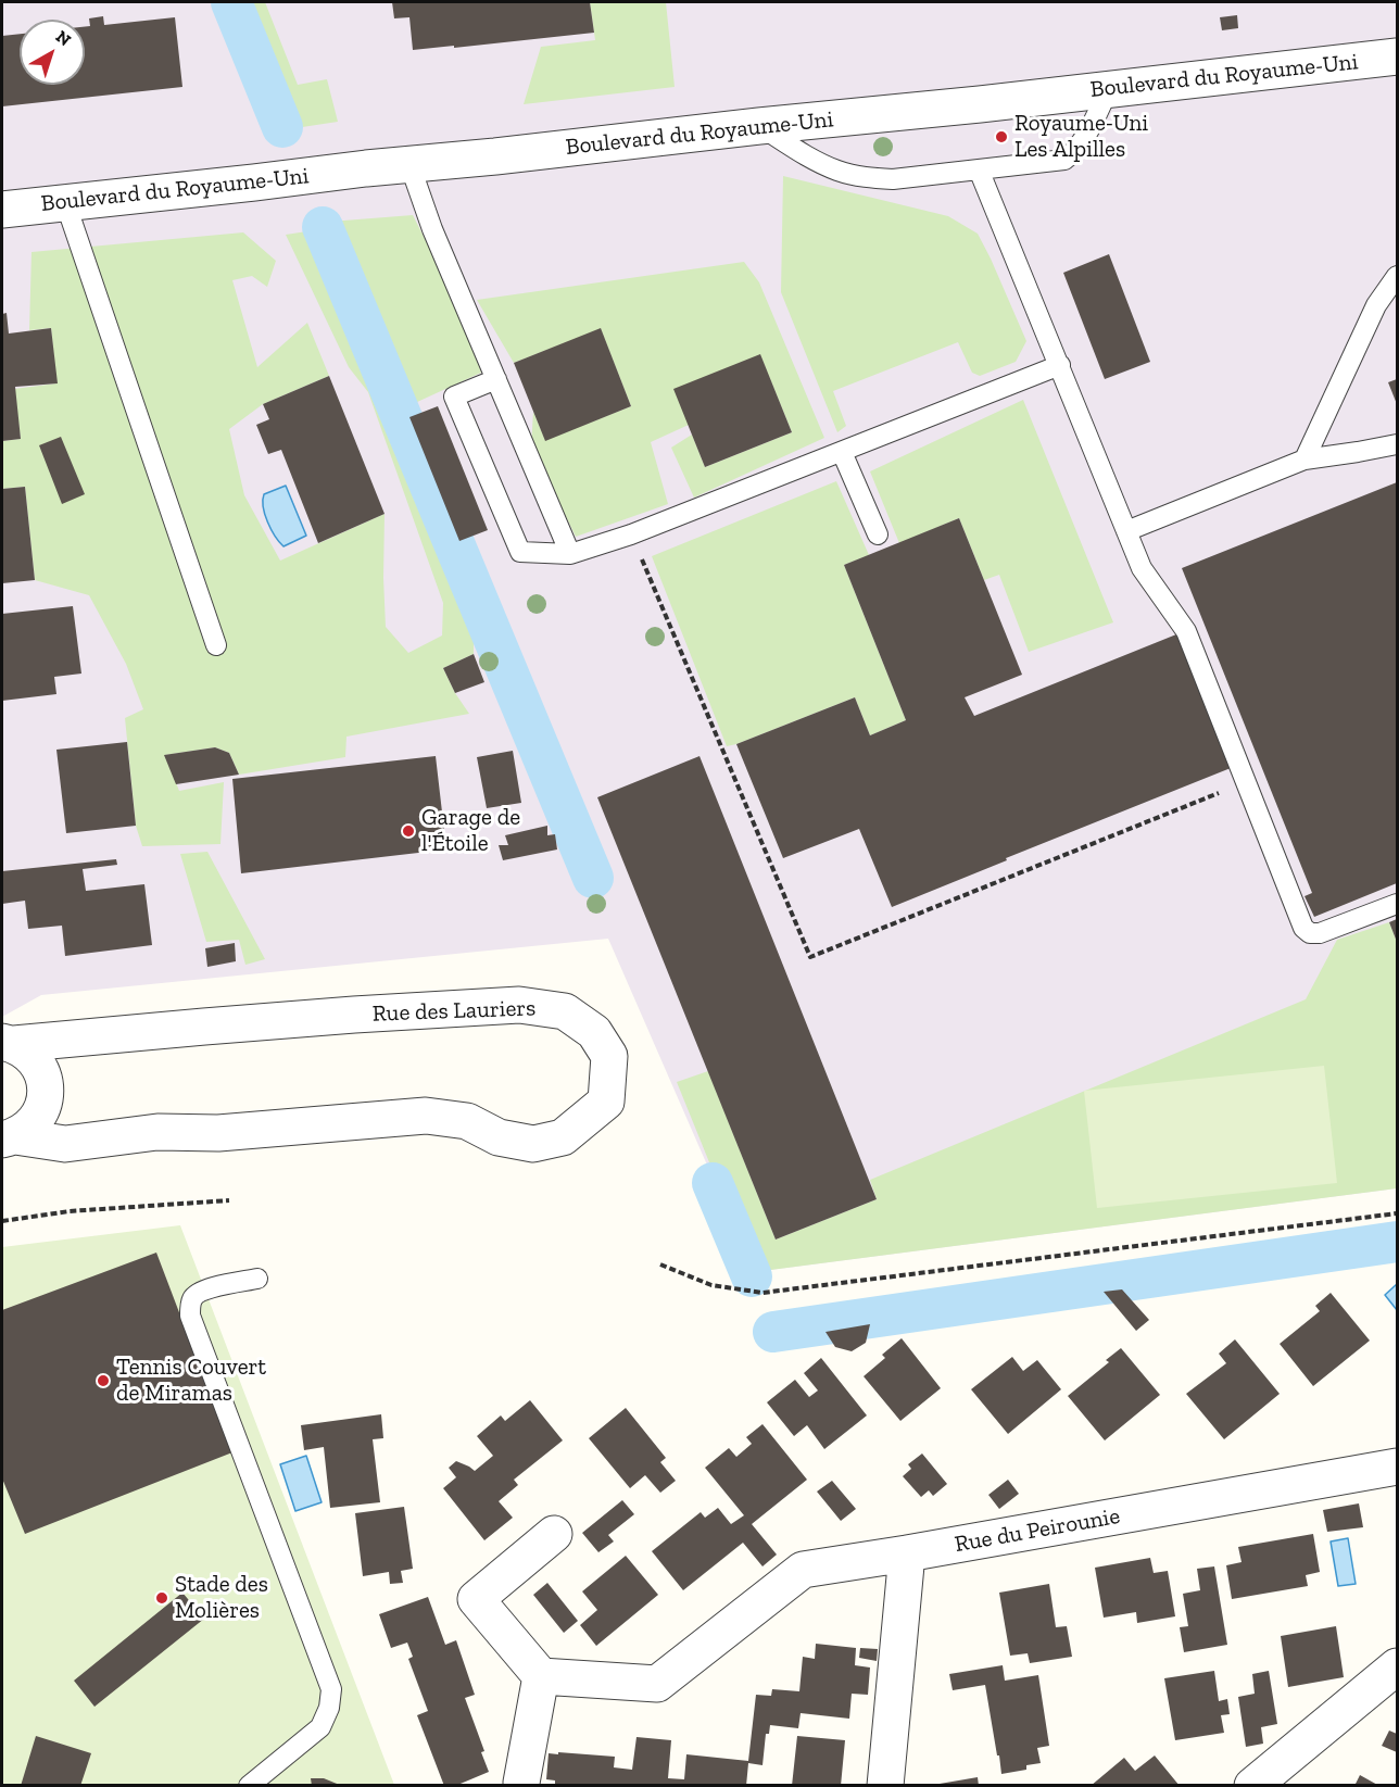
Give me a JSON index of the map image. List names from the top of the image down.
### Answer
{
  "streets": {
    "street": ["Boulevard du Royaume-Uni", "Rue des Lauriers", "Rue du Peirounie"]
  },
  "places": [
    "Royaume-Uni Les Alpilles",
    "Garage de l'Étoile",
    "Tennis Couvert de Miramas",
    "Stade des Molières"
  ],
  "north": "top right"
}
